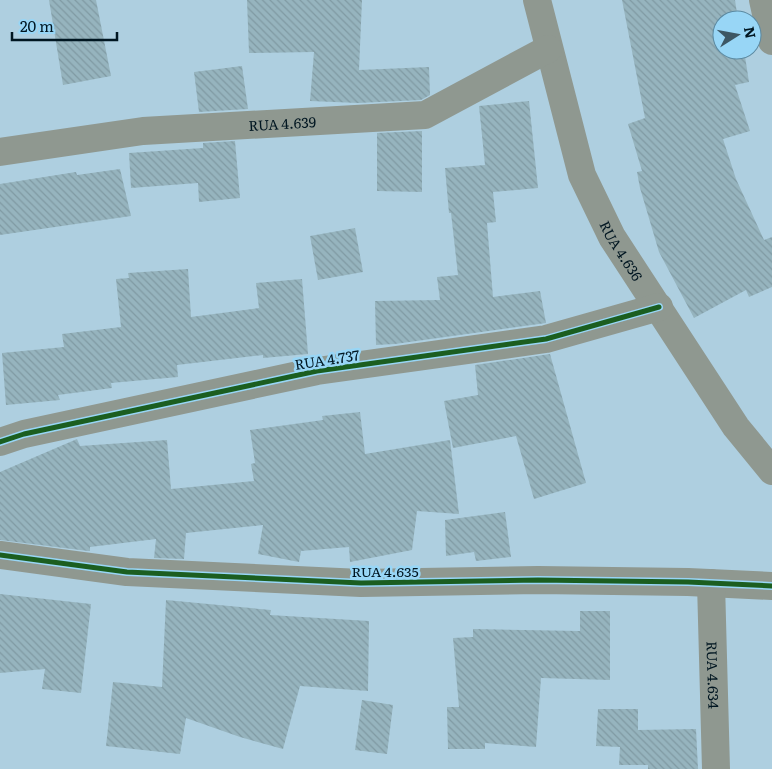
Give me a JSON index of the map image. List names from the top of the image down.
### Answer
{
  "streets": {
    "street": [
      "RUA 4.639",
      "RUA 4.636",
      "RUA 4.737",
      "RUA 4.635",
      "RUA 4.634"
    ]
  },
  "crossings": [
    ["RUA 4.639", "RUA 4.636"],
    ["RUA 4.636", "RUA 4.737"],
    ["RUA 4.635", "RUA 4.634"]
  ],
  "scale_bar": "20 m",
  "north": "right"
}
